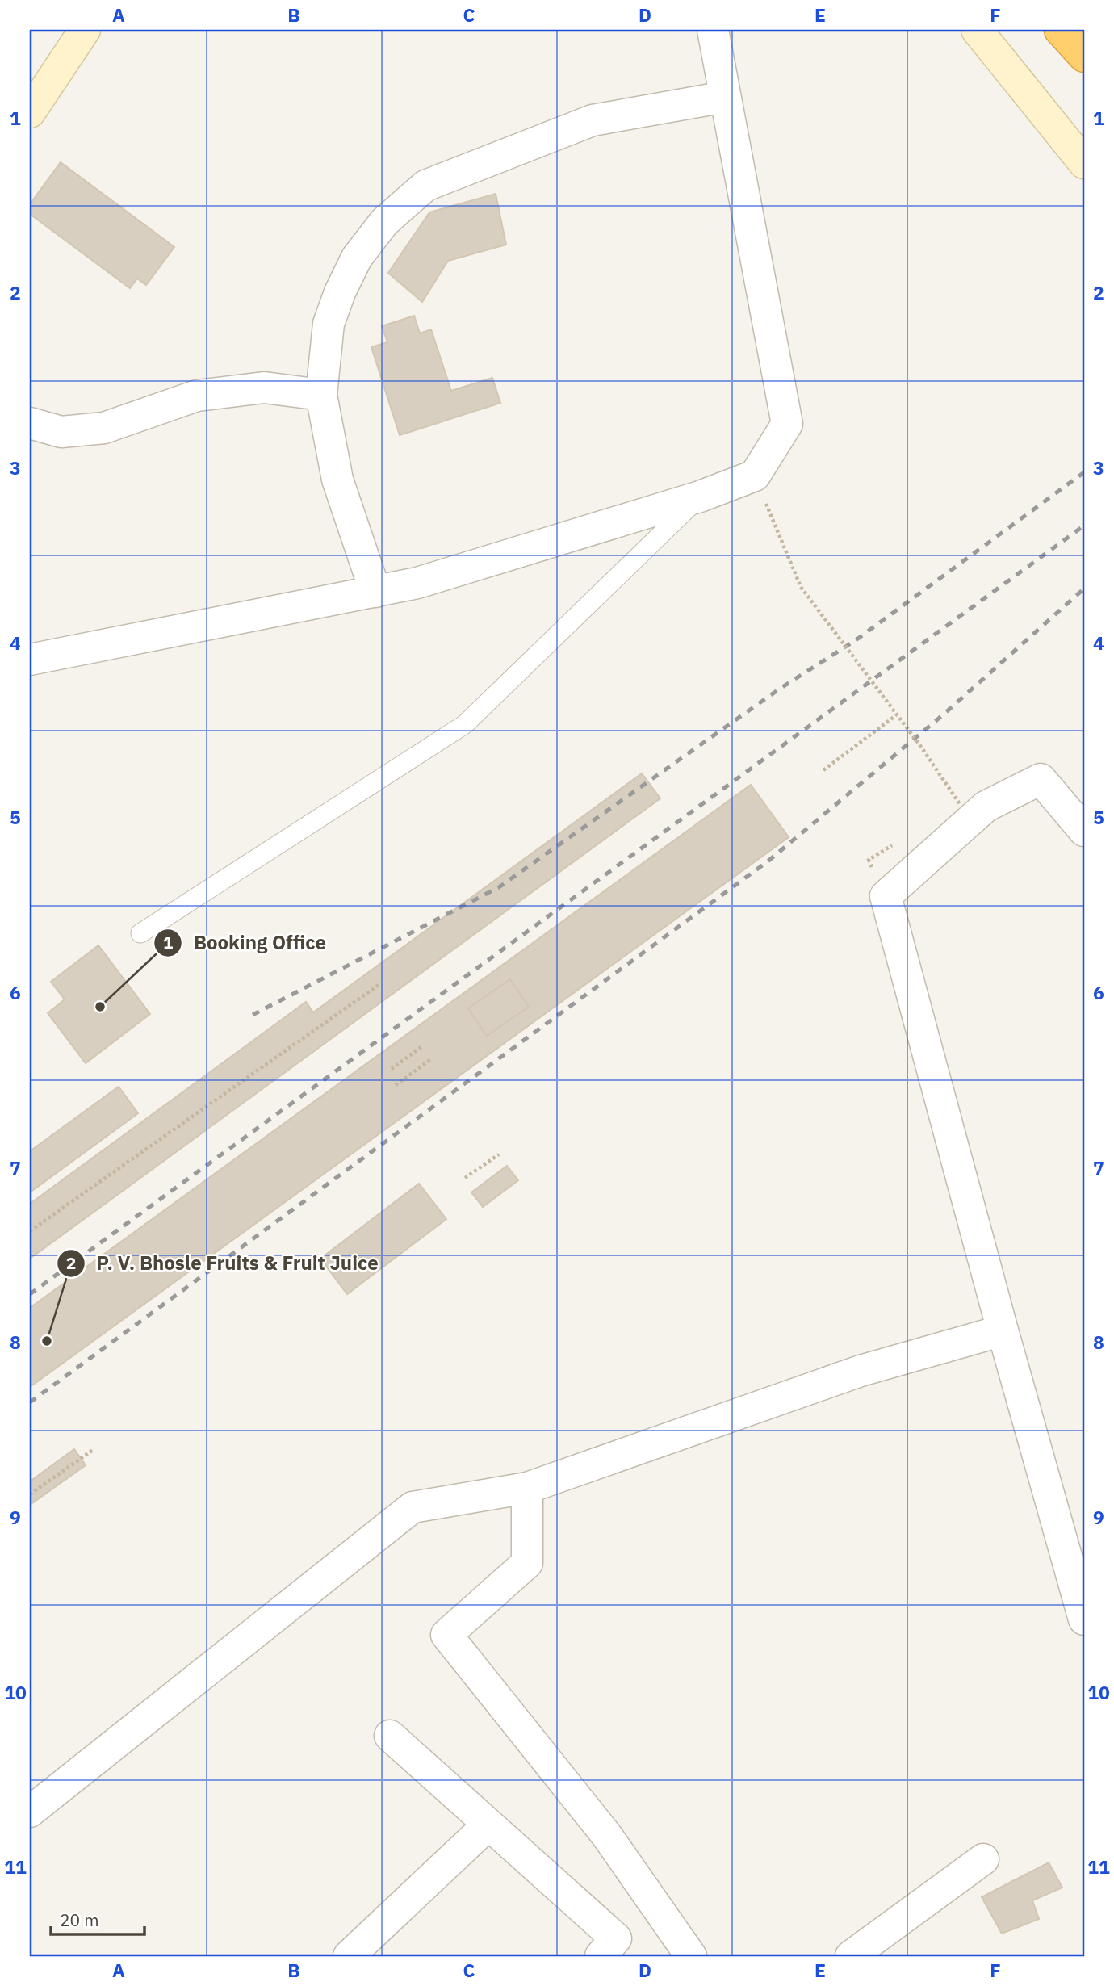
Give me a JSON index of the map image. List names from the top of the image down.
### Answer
{
  "places": ["Booking Office", "P. V. Bhosle Fruits & Fruit Juice"],
  "scale_bar": "20 m",
  "grid": {
    "columns": [
      "A",
      "B",
      "C",
      "D",
      "E",
      "F"
    ],
    "rows": [
      "1",
      "2",
      "3",
      "4",
      "5",
      "6",
      "7",
      "8",
      "9",
      "10",
      "11"
    ]
  }
}
